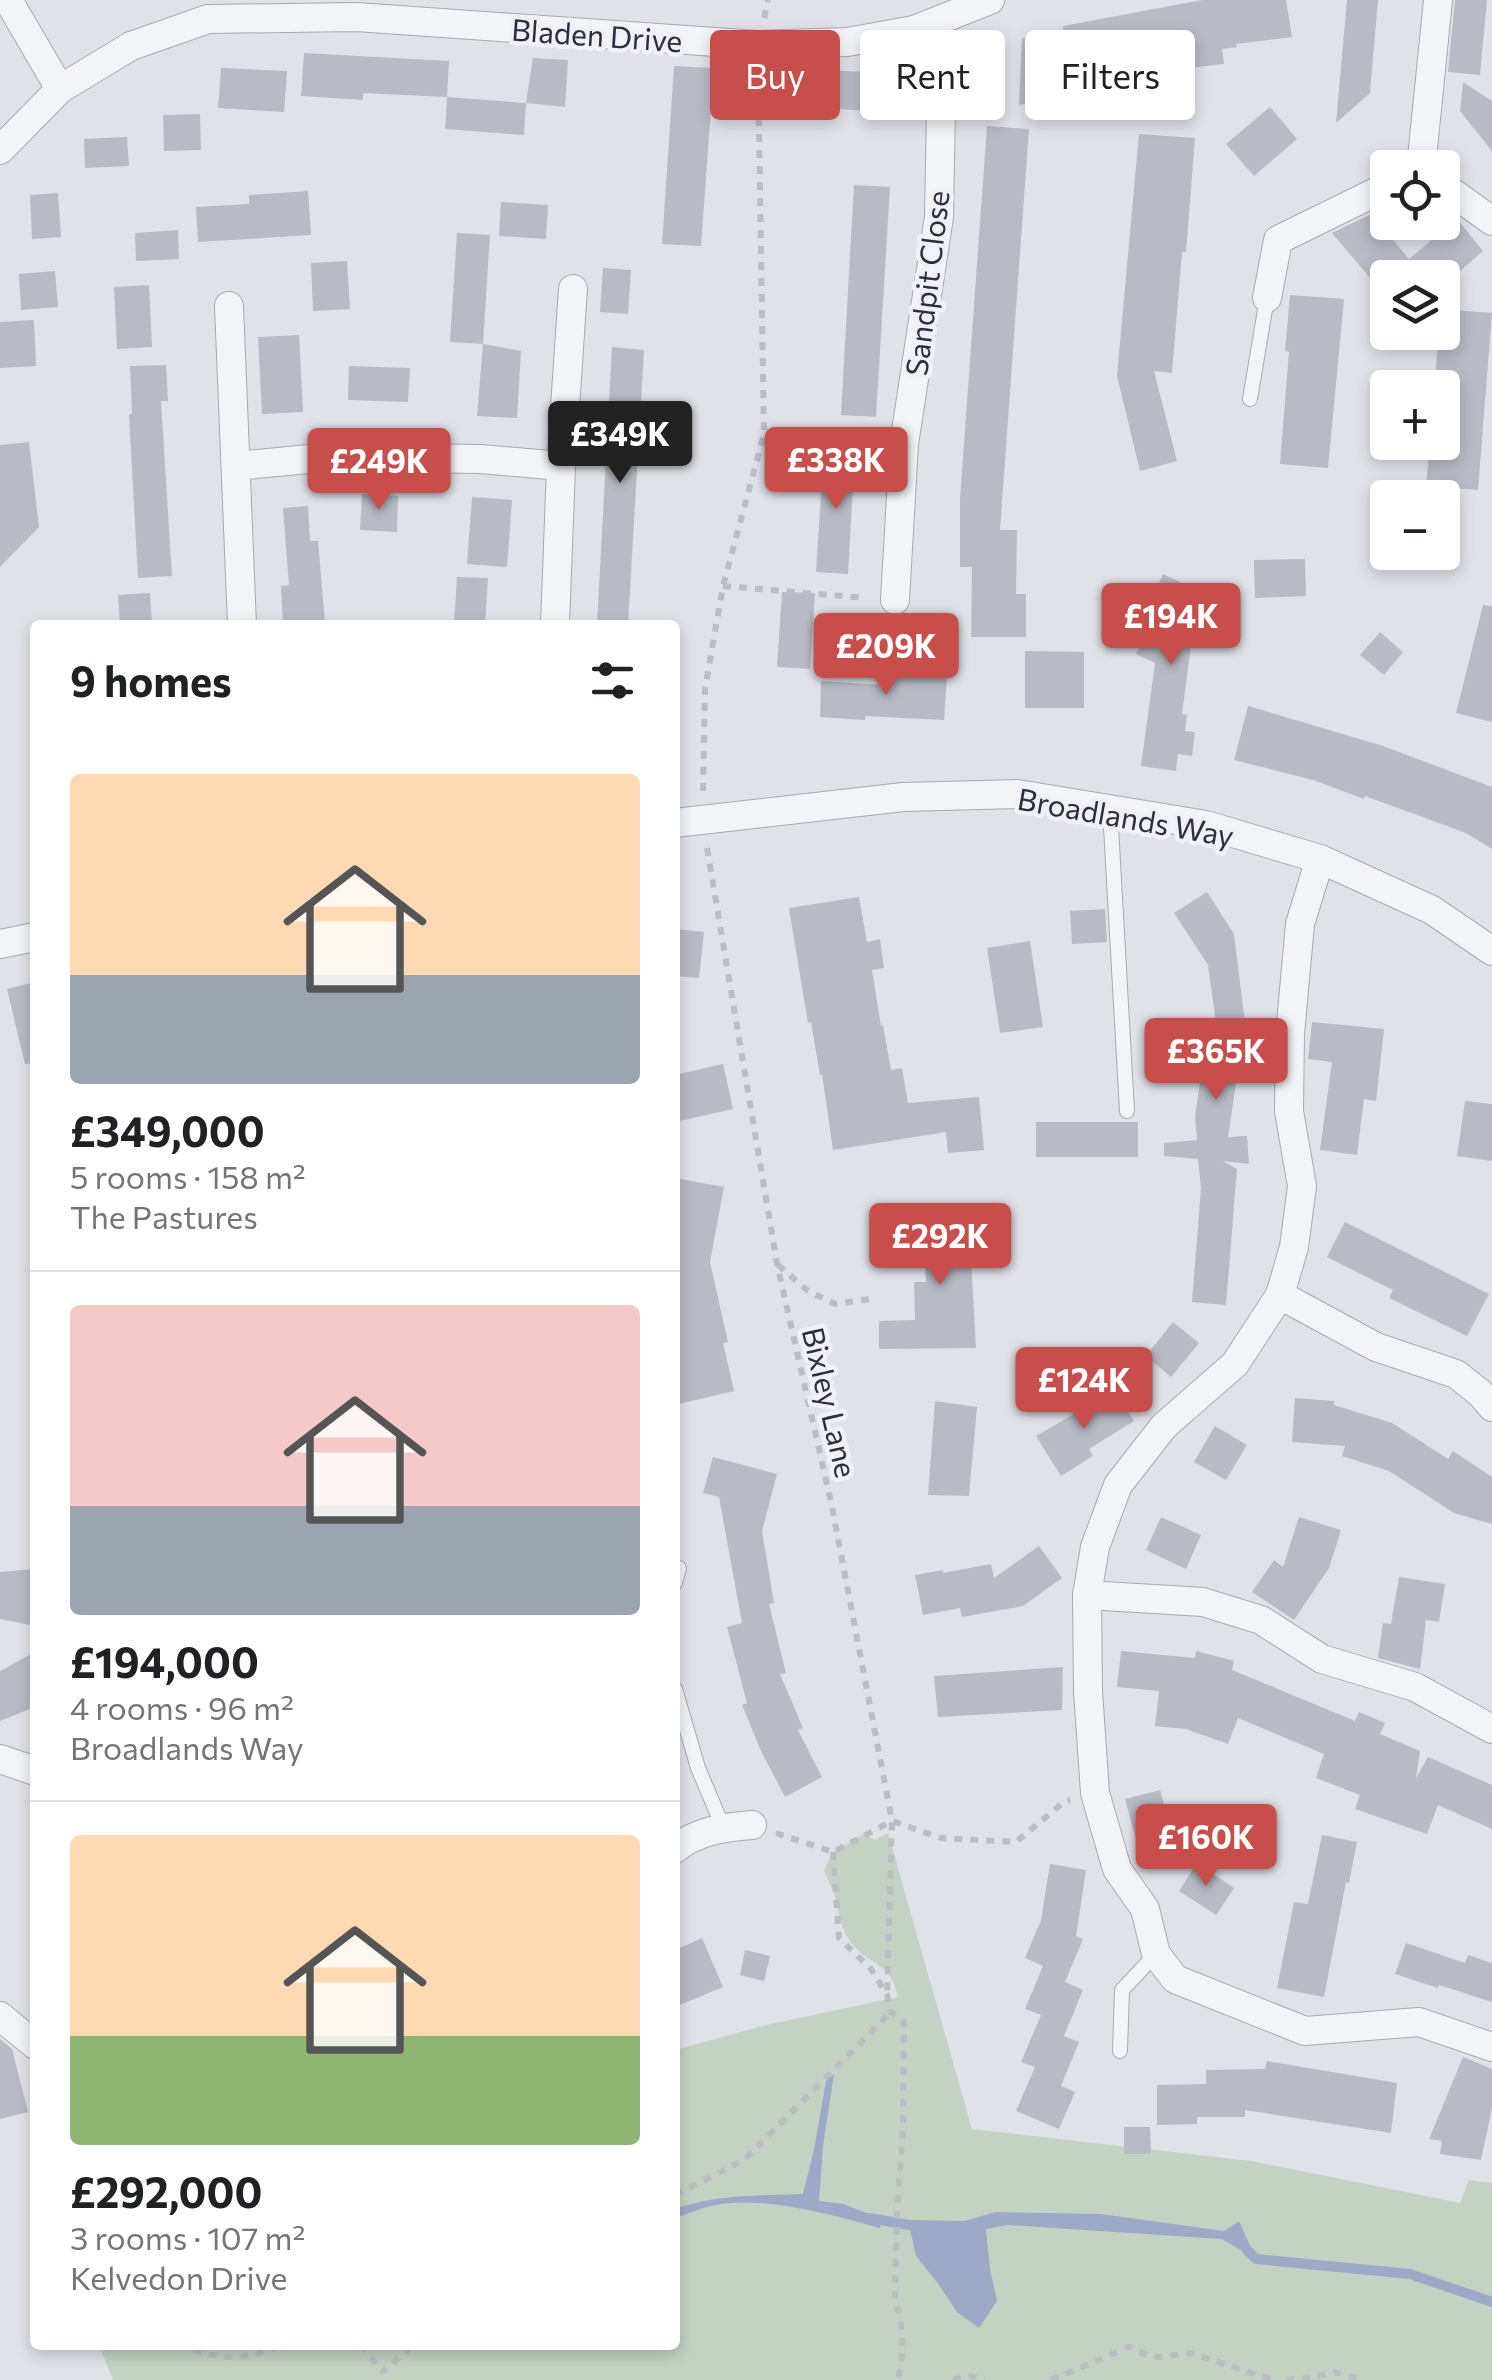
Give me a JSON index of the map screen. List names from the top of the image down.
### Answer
{
  "streets": {
    "street": ["Bladen Drive", "Sandpit Close", "Broadlands Way"],
    "path": ["Bixley Lane"]
  },
  "crossings": [
    ["Broadlands Way", "Bixley Lane"]
  ],
  "page": {
    "chip": ["Buy", "Rent", "Filters"],
    "map_buttons": ["+", "−"],
    "price": [
      "£349K",
      "£338K",
      "£249K",
      "£194K",
      "£209K",
      "£365K",
      "£292K",
      "£124K",
      "£160K"
    ],
    "heading": "9 homes",
    "list": [
      {
        "name": "£349,000",
        "note": "5 rooms · 158 m² · The Pastures"
      },
      {
        "name": "£194,000",
        "note": "4 rooms · 96 m² · Broadlands Way"
      },
      {
        "name": "£292,000",
        "note": "3 rooms · 107 m² · Kelvedon Drive"
      }
    ]
  }
}
